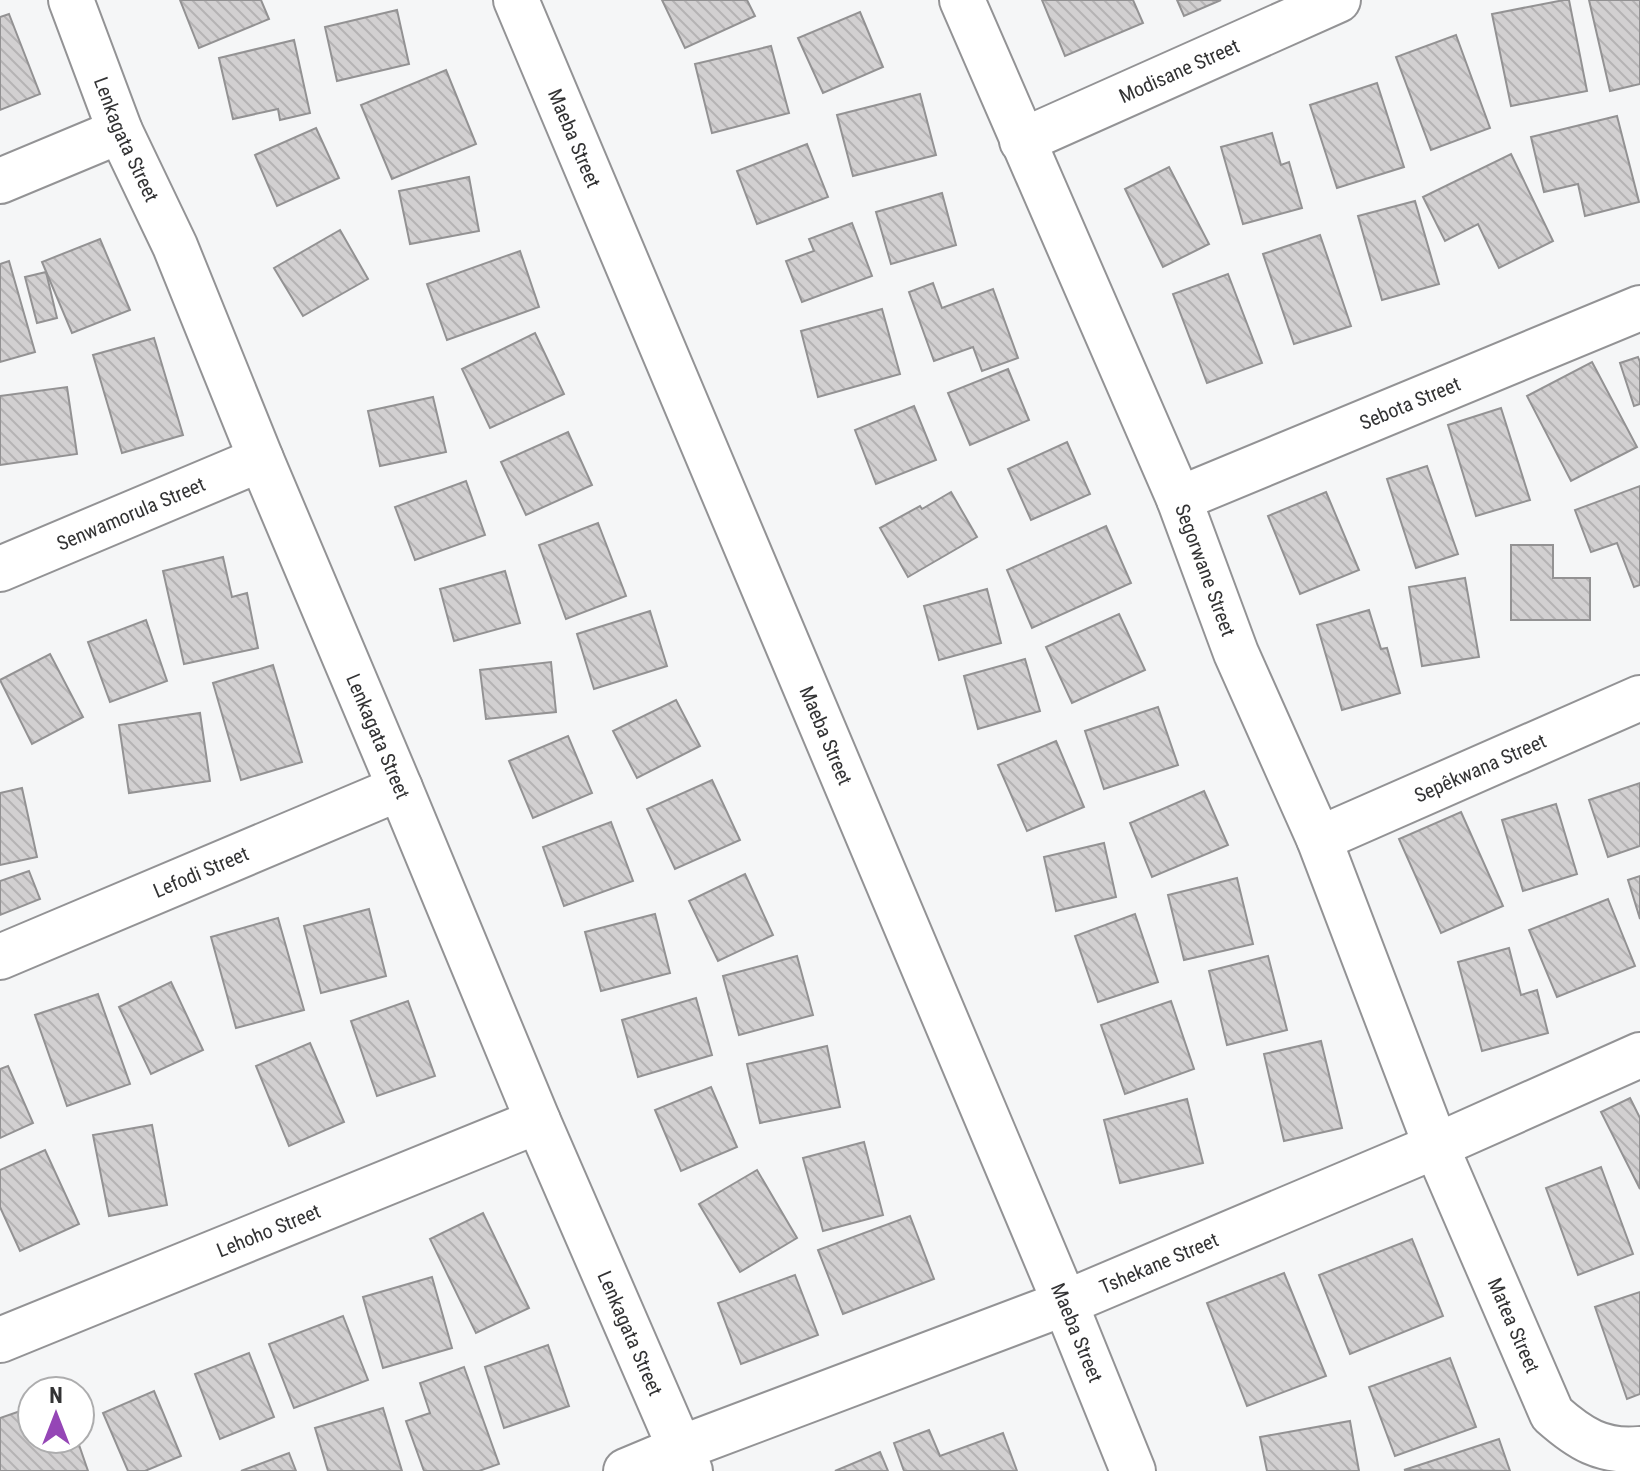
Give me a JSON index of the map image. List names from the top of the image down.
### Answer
{
  "streets": {
    "street": [
      "Modisane Street",
      "Maeba Street",
      "Lenkagata Street",
      "Sebota Street",
      "Senwamorula Street",
      "Segorwane Street",
      "Sepêkwana Street",
      "Lefodi Street",
      "Lehoho Street",
      "Tshekane Street",
      "Matea Street"
    ]
  },
  "crossings": [
    ["Modisane Street", "Segorwane Street"],
    ["Maeba Street", "Tshekane Street"],
    ["Lenkagata Street", "Senwamorula Street"],
    ["Lenkagata Street", "Lefodi Street"],
    ["Lenkagata Street", "Lehoho Street"],
    ["Lenkagata Street", "Tshekane Street"],
    ["Sebota Street", "Segorwane Street"],
    ["Segorwane Street", "Sepêkwana Street"],
    ["Segorwane Street", "Tshekane Street"],
    ["Segorwane Street", "Matea Street"],
    ["Tshekane Street", "Matea Street"]
  ],
  "north": "top"
}
